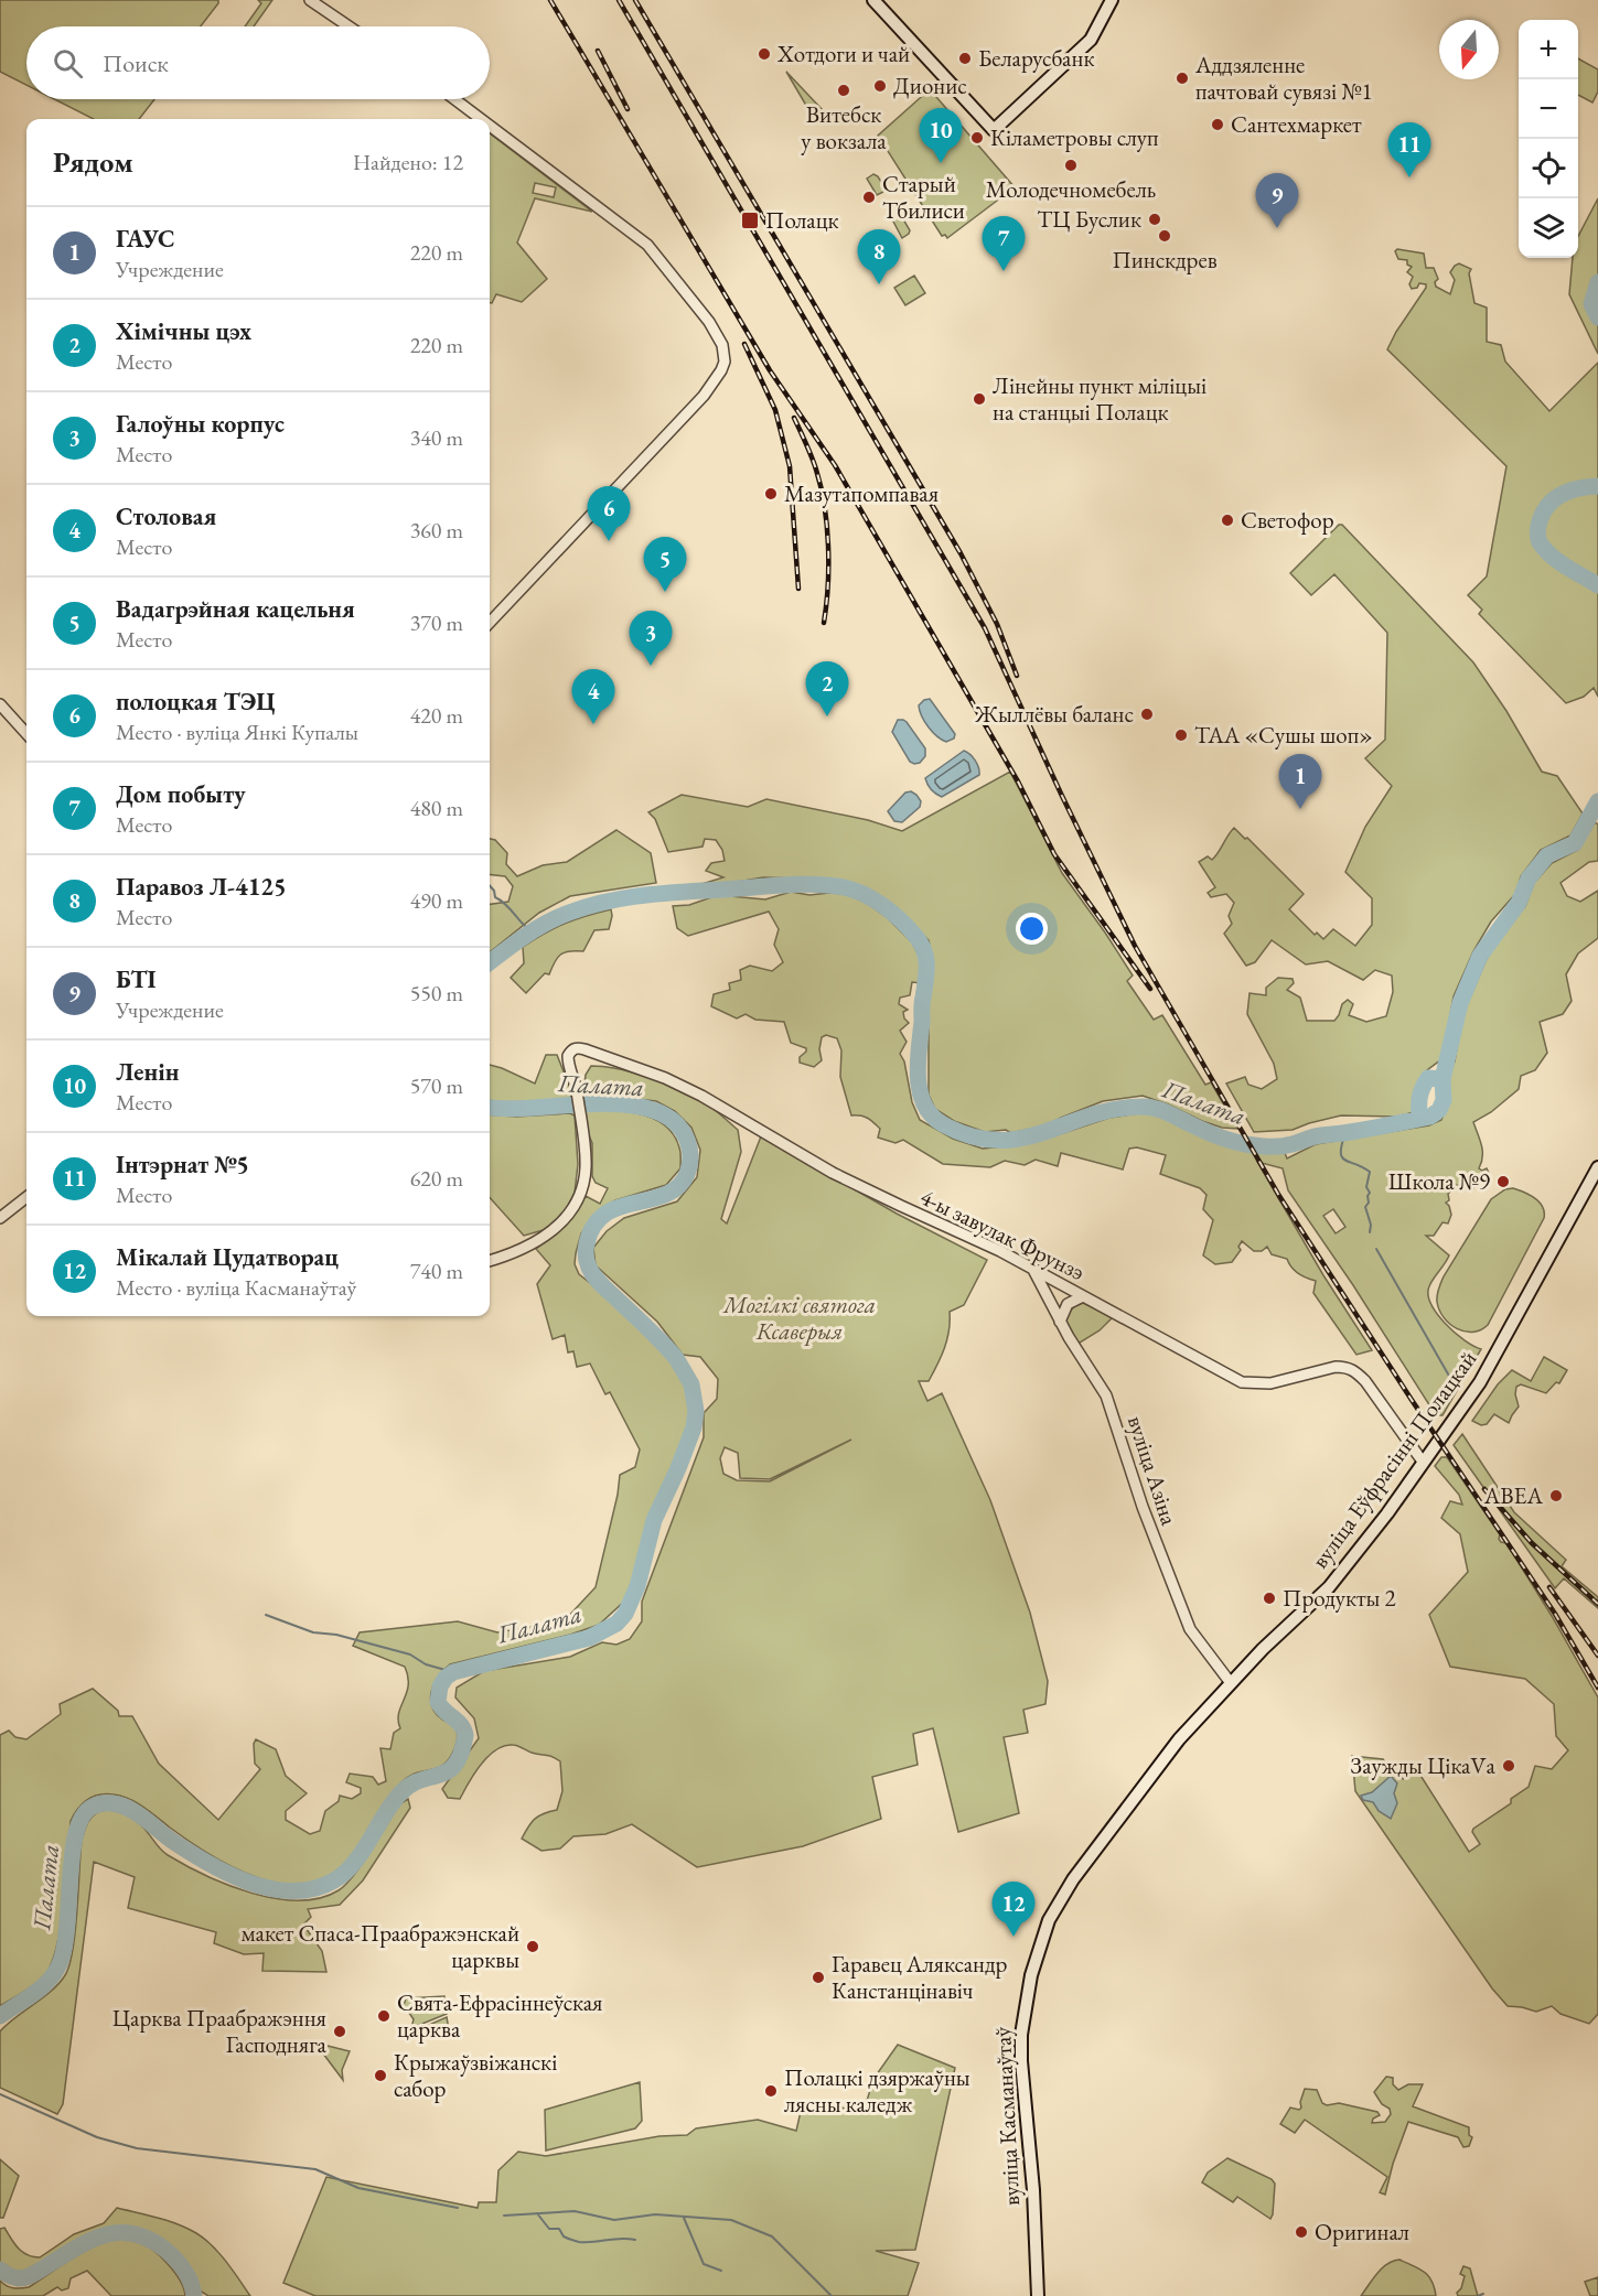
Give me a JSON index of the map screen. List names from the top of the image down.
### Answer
{
  "streets": {
    "main road": ["вуліца Еўфрасінні Полацкай", "вуліца Касманаўтаў"],
    "street": ["4-ы завулак Фрунзэ", "вуліца Азіна"]
  },
  "crossings": [
    ["4-ы завулак Фрунзэ", "вуліца Еўфрасінні Полацкай"],
    ["4-ы завулак Фрунзэ", "вуліца Азіна"],
    ["вуліца Еўфрасінні Полацкай", "вуліца Азіна"],
    ["вуліца Еўфрасінні Полацкай", "вуліца Касманаўтаў"]
  ],
  "water": ["Палата"],
  "parks": ["Могілкі святога Ксаверыя"],
  "places": {
    "other": [
      "Хотдоги и чай",
      "Беларусбанк",
      "Аддзяленне пачтовай сувязі №1",
      "Дионис",
      "Витебск у вокзала",
      "Сантехмаркет",
      "Кіламетровы слуп",
      "Молодечномебель",
      "Старый Тбилиси",
      "ТЦ Буслик",
      "Пинскдрев",
      "Лінейны пункт міліцыі на станцыі Полацк",
      "Мазутапомпавая",
      "Светофор",
      "Жыллёвы баланс",
      "ТАА «Сушы шоп»",
      "Школа №9",
      "АВЕА",
      "Продукты 2",
      "Заужды ЦікаVа",
      "макет Спаса-Праабражэнскай царквы",
      "Гаравец Аляксандр Канстанцінавіч",
      "Свята-Ефрасіннеўская царква",
      "Царква Праабражэння Гасподняга",
      "Крыжаўзвіжанскі сабор",
      "Полацкі дзяржаўны лясны каледж",
      "Оригинал"
    ],
    "transit": ["Полацк"]
  },
  "north": "bottom",
  "page": {
    "map_buttons": ["+", "−"],
    "search": "Поиск",
    "pins": [
      "10",
      "11",
      "9",
      "7",
      "8",
      "6",
      "5",
      "3",
      "2",
      "4",
      "1",
      "12"
    ],
    "heading": ["Рядом", "Найдено: 12"],
    "list": [
      {
        "mark": "1",
        "name": "ГАУС",
        "note": "Учреждение",
        "value": "220 m"
      },
      {
        "mark": "2",
        "name": "Хімічны цэх",
        "note": "Место",
        "value": "220 m"
      },
      {
        "mark": "3",
        "name": "Галоўны корпус",
        "note": "Место",
        "value": "340 m"
      },
      {
        "mark": "4",
        "name": "Столовая",
        "note": "Место",
        "value": "360 m"
      },
      {
        "mark": "5",
        "name": "Вадагрэйная кацельня",
        "note": "Место",
        "value": "370 m"
      },
      {
        "mark": "6",
        "name": "полоцкая ТЭЦ",
        "note": "Место · вуліца Янкі Купалы",
        "value": "420 m"
      },
      {
        "mark": "7",
        "name": "Дом побыту",
        "note": "Место",
        "value": "480 m"
      },
      {
        "mark": "8",
        "name": "Паравоз Л-4125",
        "note": "Место",
        "value": "490 m"
      },
      {
        "mark": "9",
        "name": "БТІ",
        "note": "Учреждение",
        "value": "550 m"
      },
      {
        "mark": "10",
        "name": "Ленін",
        "note": "Место",
        "value": "570 m"
      },
      {
        "mark": "11",
        "name": "Інтэрнат №5",
        "note": "Место",
        "value": "620 m"
      },
      {
        "mark": "12",
        "name": "Мікалай Цудатворац",
        "note": "Место · вуліца Касманаўтаў",
        "value": "740 m"
      }
    ]
  }
}
